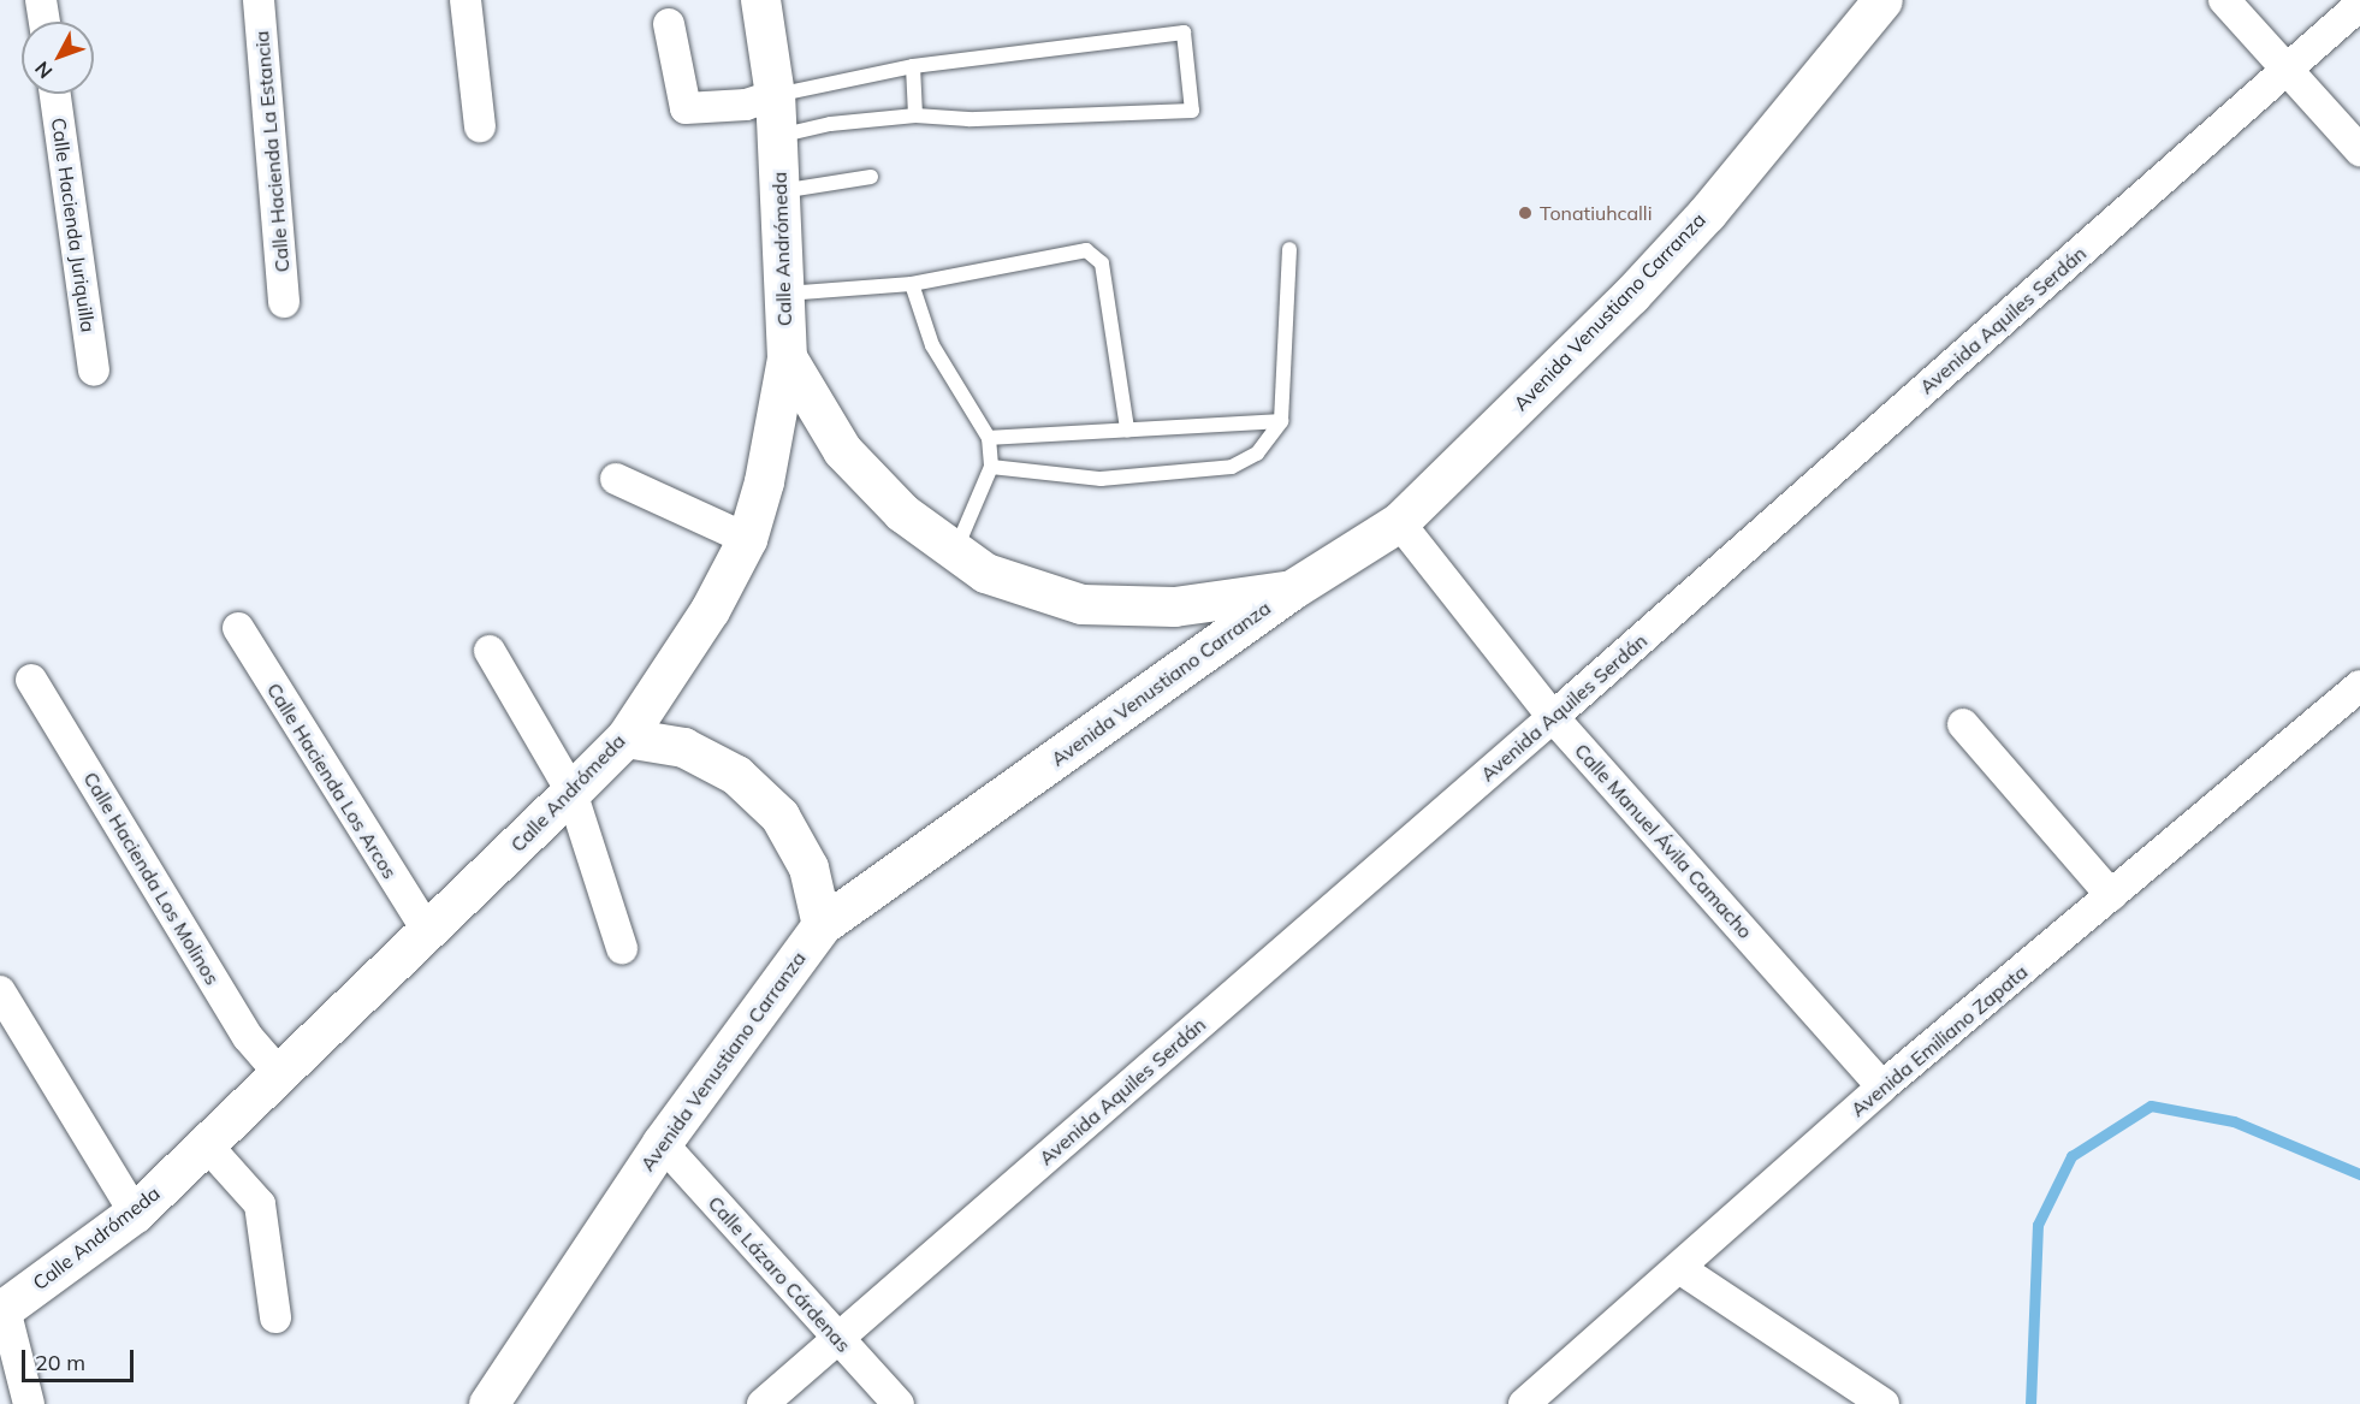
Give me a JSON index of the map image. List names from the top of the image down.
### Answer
{
  "streets": {
    "main road": ["Calle Andrómeda", "Avenida Venustiano Carranza"],
    "street": [
      "Calle Hacienda La Estancia",
      "Calle Hacienda Juriquilla",
      "Avenida Aquiles Serdán",
      "Calle Hacienda Los Arcos",
      "Calle Manuel Ávila Camacho",
      "Calle Hacienda Los Molinos",
      "Avenida Emiliano Zapata",
      "Calle Lázaro Cárdenas"
    ]
  },
  "crossings": [
    ["Calle Andrómeda", "Calle Hacienda Los Arcos"],
    ["Calle Andrómeda", "Calle Hacienda Los Molinos"],
    ["Avenida Venustiano Carranza", "Calle Manuel Ávila Camacho"],
    ["Avenida Venustiano Carranza", "Calle Lázaro Cárdenas"],
    ["Avenida Aquiles Serdán", "Calle Manuel Ávila Camacho"],
    ["Avenida Aquiles Serdán", "Calle Lázaro Cárdenas"],
    ["Calle Manuel Ávila Camacho", "Avenida Emiliano Zapata"]
  ],
  "places": ["Tonatiuhcalli"],
  "scale_bar": "20 m",
  "north": "bottom left"
}
